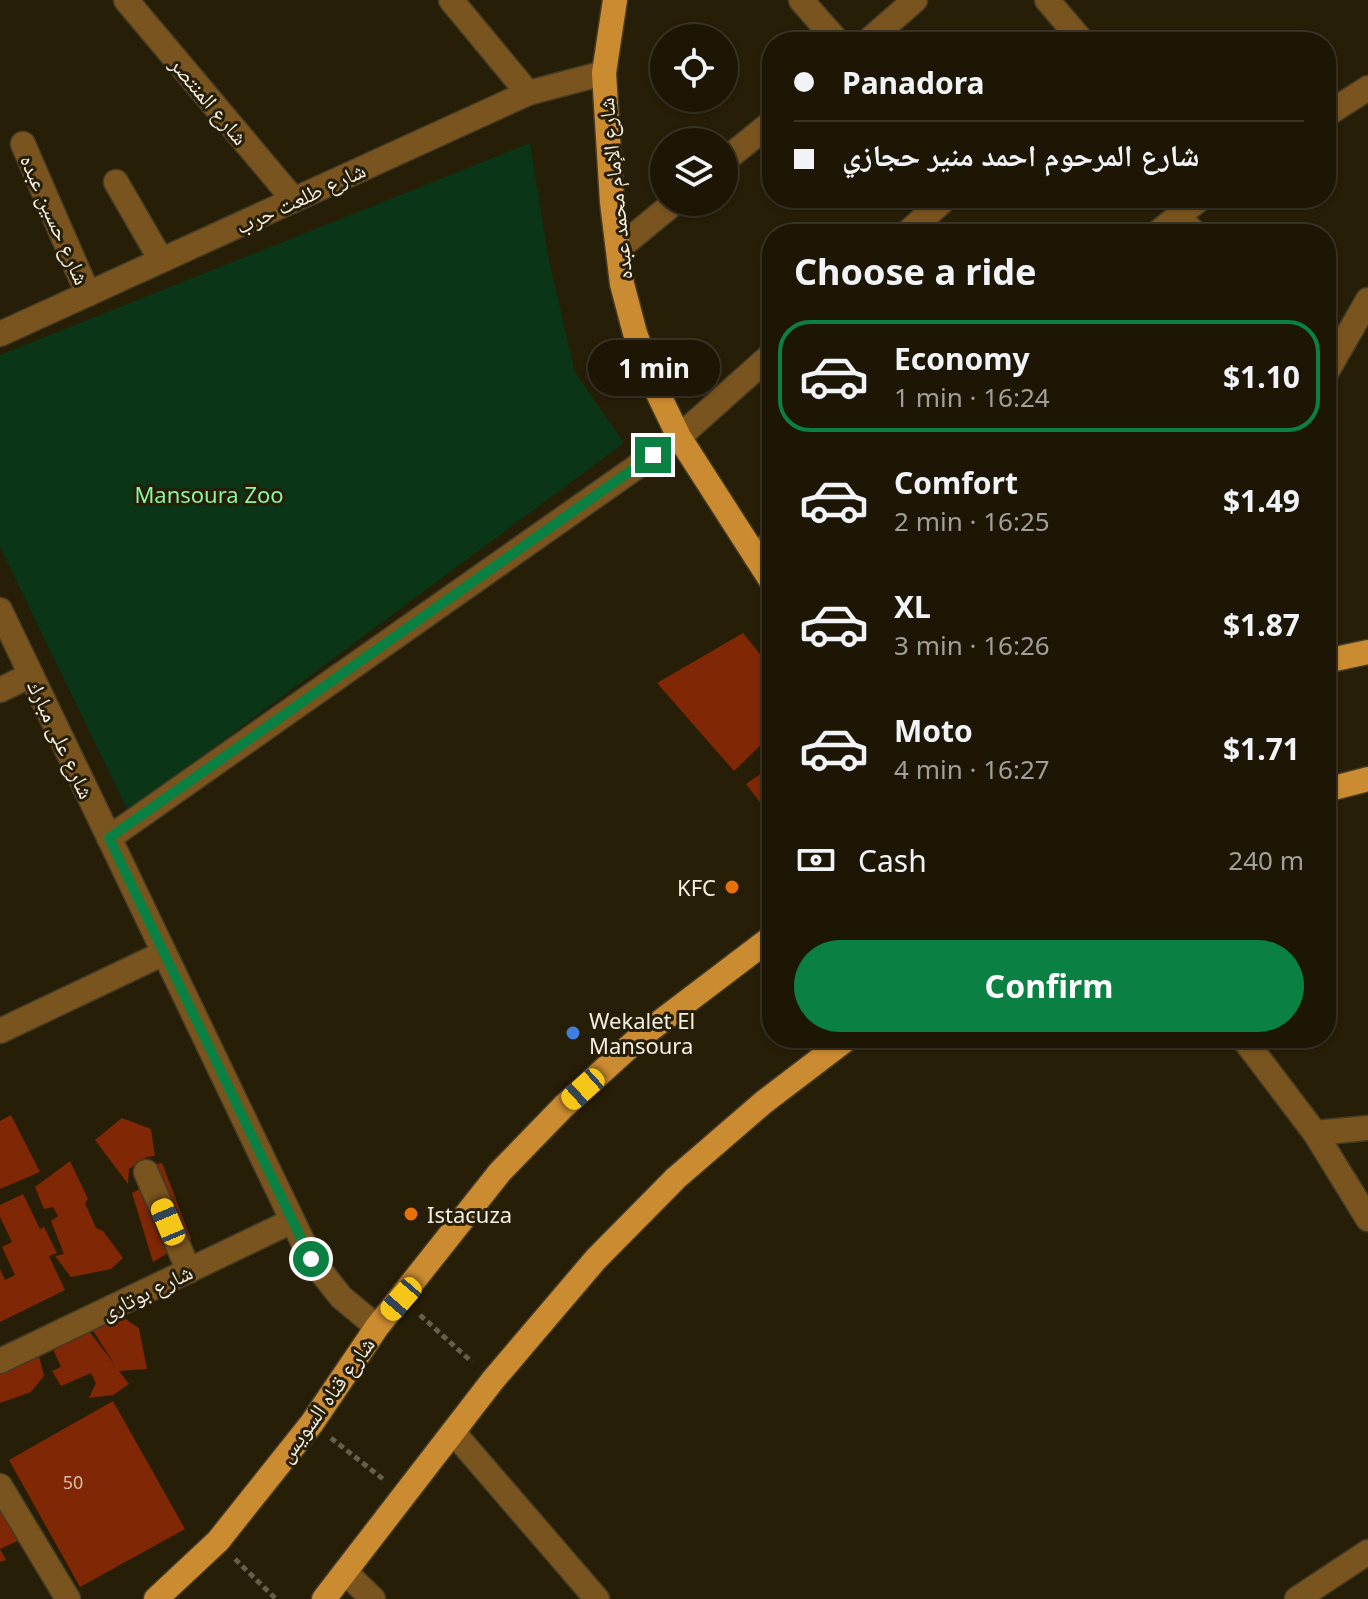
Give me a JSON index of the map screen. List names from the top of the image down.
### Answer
{
  "streets": {
    "main road": ["شارع الإمام محمد عبده", "شارع قناه السويس"],
    "street": [
      "شارع المنتصر",
      "شارع طلعت حرب",
      "شارع حسين عبده",
      "شارع على مبارك",
      "شارع بوتارى"
    ]
  },
  "crossings": [
    ["شارع المنتصر", "شارع طلعت حرب"],
    ["شارع الإمام محمد عبده", "شارع طلعت حرب"],
    ["شارع طلعت حرب", "شارع حسين عبده"],
    ["شارع على مبارك", "شارع بوتارى"],
    ["شارع على مبارك", "شارع قناه السويس"]
  ],
  "parks": ["Mansoura Zoo"],
  "places": ["KFC", "Wekalet El Mansoura", "Istacuza"],
  "house_numbers": ["50"],
  "page": {
    "banner": ["Panadora", "شارع المرحوم احمد منير حجازي"],
    "heading": "Choose a ride",
    "list": [
      {
        "name": "Economy",
        "note": "1 min · 16:24",
        "value": "$1.10"
      },
      {
        "name": "Comfort",
        "note": "2 min · 16:25",
        "value": "$1.49"
      },
      {
        "name": "XL",
        "note": "3 min · 16:26",
        "value": "$1.87"
      },
      {
        "name": "Moto",
        "note": "4 min · 16:27",
        "value": "$1.71"
      }
    ],
    "bubble": "1 min",
    "pay": ["Cash", "240 m"],
    "buttons": "Confirm"
  }
}
